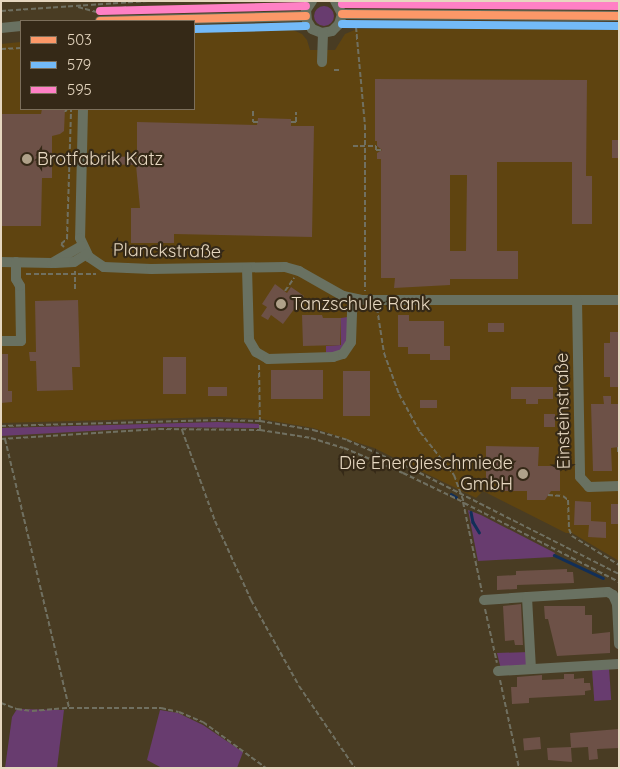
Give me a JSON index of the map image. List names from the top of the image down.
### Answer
{
  "streets": {
    "street": ["Planckstraße", "Einsteinstraße"]
  },
  "crossings": [
    ["Planckstraße", "Einsteinstraße"]
  ],
  "places": ["Brotfabrik Katz", "Tanzschule Rank", "Die Energieschmiede GmbH"],
  "lines": ["transit line 595", "transit line 503", "transit line 579"],
  "legend": ["503", "579", "595"]
}
